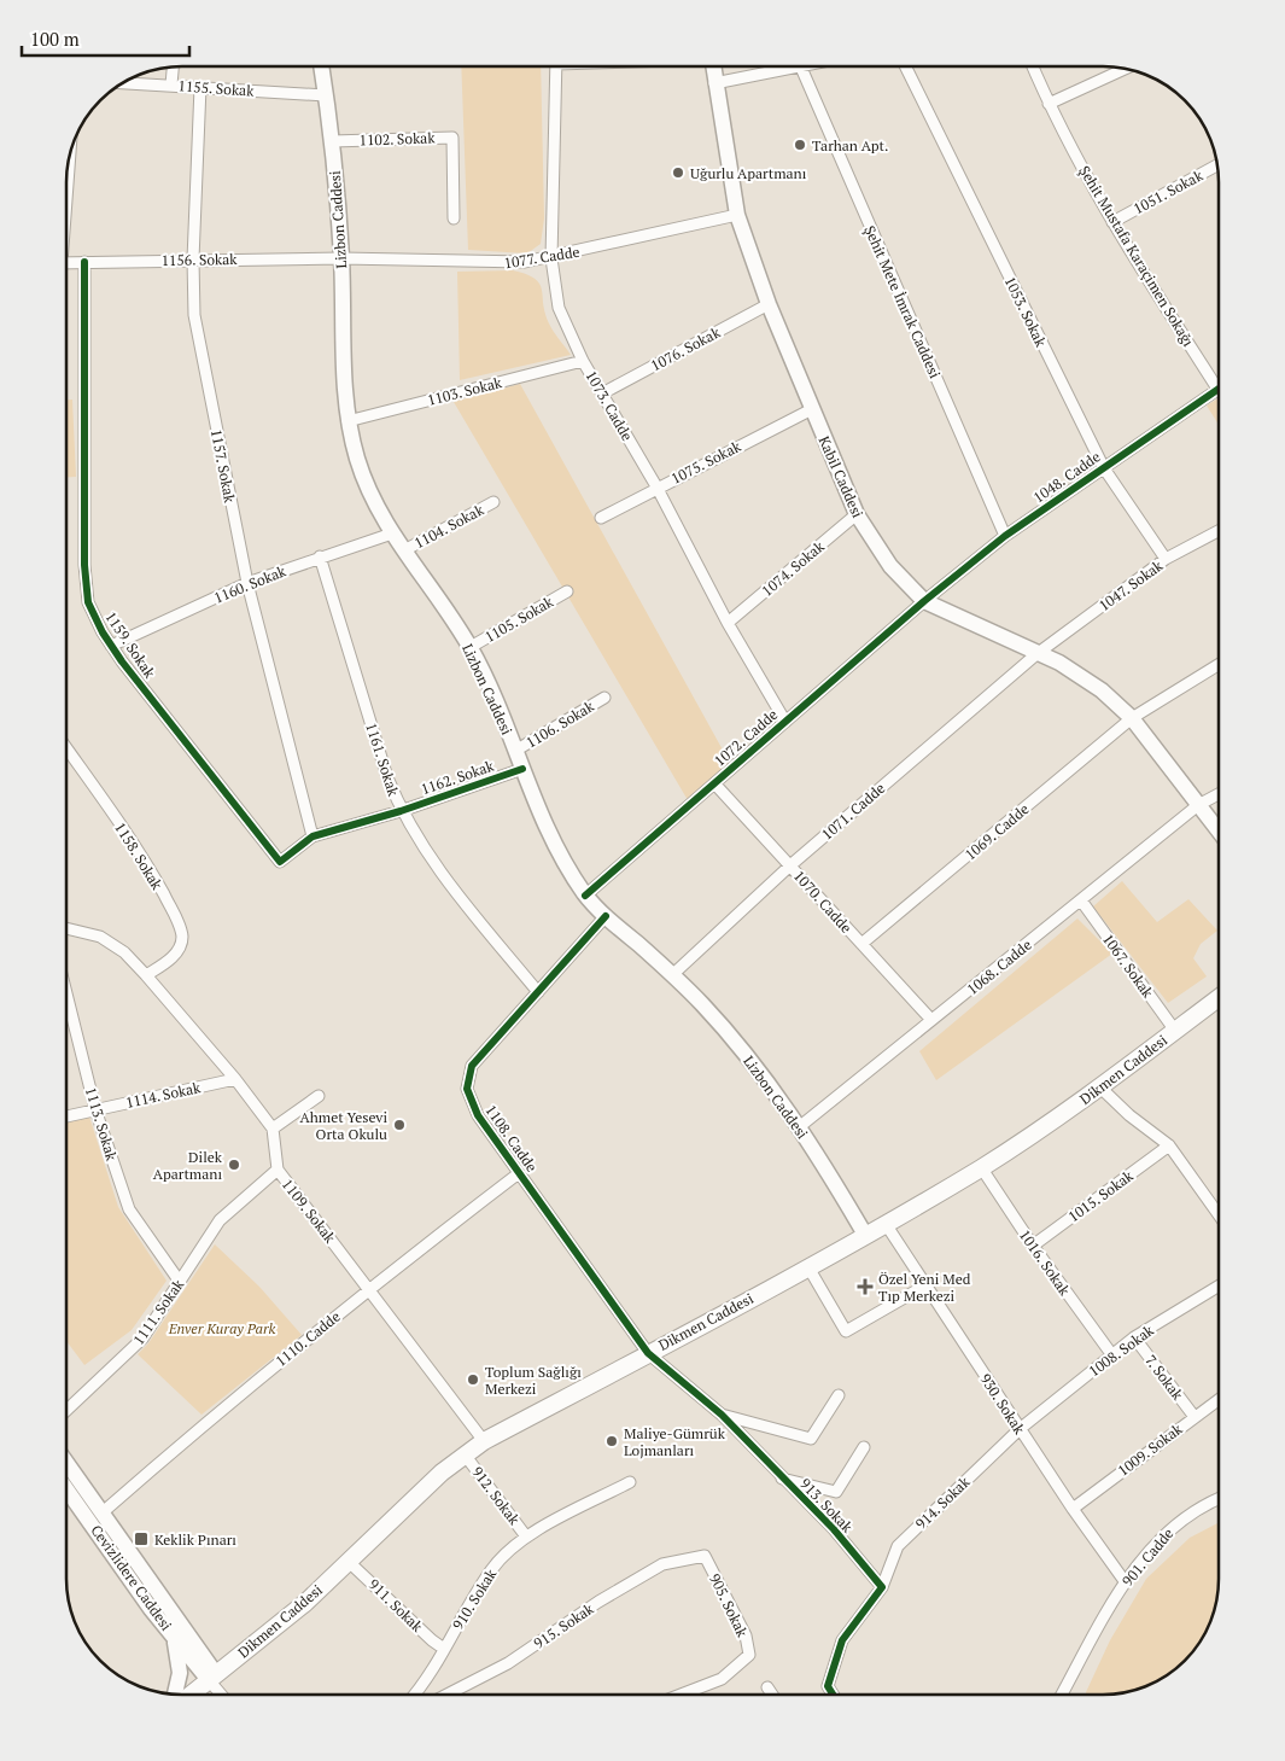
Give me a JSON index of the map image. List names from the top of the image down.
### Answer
{
  "streets": {
    "main road": [
      "Lizbon Caddesi",
      "Kabil Caddesi",
      "Dikmen Caddesi",
      "Cevizlidere Caddesi"
    ],
    "street": [
      "1155. Sokak",
      "1102. Sokak",
      "1051. Sokak",
      "Şehit Mustafa Karaçimen Sokağı",
      "1077. Cadde",
      "1156. Sokak",
      "Şehit Mete İmrak Caddesi",
      "1053. Sokak",
      "1076. Sokak",
      "1103. Sokak",
      "1073. Cadde",
      "1075. Sokak",
      "1157. Sokak",
      "1048. Cadde",
      "1104. Sokak",
      "1074. Sokak",
      "1160. Sokak",
      "1047. Sokak",
      "1105. Sokak",
      "1159. Sokak",
      "1106. Sokak",
      "1072. Cadde",
      "1161. Sokak",
      "1162. Sokak",
      "1071. Cadde",
      "1069. Cadde",
      "1158. Sokak",
      "1070. Cadde",
      "1067. Sokak",
      "1068. Cadde",
      "1114. Sokak",
      "1113. Sokak",
      "1108. Cadde",
      "1015. Sokak",
      "1109. Sokak",
      "1016. Sokak",
      "1111. Sokak",
      "1110. Cadde",
      "1008. Sokak",
      "7. Sokak",
      "930. Sokak",
      "1009. Sokak",
      "912. Sokak",
      "914. Sokak",
      "913. Sokak",
      "901. Cadde",
      "910. Sokak",
      "911. Sokak",
      "905. Sokak",
      "915. Sokak"
    ]
  },
  "crossings": [
    ["1155. Sokak", "Lizbon Caddesi"],
    ["1155. Sokak", "1157. Sokak"],
    ["1102. Sokak", "Lizbon Caddesi"],
    ["1051. Sokak", "Şehit Mustafa Karaçimen Sokağı"],
    ["Lizbon Caddesi", "1077. Cadde"],
    ["Lizbon Caddesi", "1156. Sokak"],
    ["Lizbon Caddesi", "1103. Sokak"],
    ["Lizbon Caddesi", "1104. Sokak"],
    ["Lizbon Caddesi", "1160. Sokak"],
    ["Lizbon Caddesi", "1105. Sokak"],
    ["Lizbon Caddesi", "1106. Sokak"],
    ["Lizbon Caddesi", "1072. Cadde"],
    ["Lizbon Caddesi", "1162. Sokak"],
    ["Lizbon Caddesi", "1071. Cadde"],
    ["Lizbon Caddesi", "1068. Cadde"],
    ["Lizbon Caddesi", "Dikmen Caddesi"],
    ["Lizbon Caddesi", "1108. Cadde"],
    ["Şehit Mustafa Karaçimen Sokağı", "1048. Cadde"],
    ["1077. Cadde", "1156. Sokak"],
    ["1077. Cadde", "1073. Cadde"],
    ["1077. Cadde", "Kabil Caddesi"],
    ["1156. Sokak", "1157. Sokak"],
    ["1156. Sokak", "1159. Sokak"],
    ["Şehit Mete İmrak Caddesi", "1048. Cadde"],
    ["1053. Sokak", "1048. Cadde"],
    ["1053. Sokak", "1047. Sokak"],
    ["1076. Sokak", "1073. Cadde"],
    ["1076. Sokak", "Kabil Caddesi"],
    ["1103. Sokak", "1073. Cadde"],
    ["1073. Cadde", "1075. Sokak"],
    ["1073. Cadde", "1074. Sokak"],
    ["1073. Cadde", "1072. Cadde"],
    ["1075. Sokak", "Kabil Caddesi"],
    ["1157. Sokak", "1160. Sokak"],
    ["1157. Sokak", "1159. Sokak"],
    ["Kabil Caddesi", "1048. Cadde"],
    ["Kabil Caddesi", "1074. Sokak"],
    ["Kabil Caddesi", "1047. Sokak"],
    ["Kabil Caddesi", "1072. Cadde"],
    ["Kabil Caddesi", "1071. Cadde"],
    ["Kabil Caddesi", "1069. Cadde"],
    ["Kabil Caddesi", "1068. Cadde"],
    ["1048. Cadde", "1072. Cadde"],
    ["1160. Sokak", "1159. Sokak"],
    ["1160. Sokak", "1161. Sokak"],
    ["1047. Sokak", "1071. Cadde"],
    ["1159. Sokak", "1161. Sokak"],
    ["1159. Sokak", "1162. Sokak"],
    ["1072. Cadde", "1070. Cadde"],
    ["1161. Sokak", "1162. Sokak"],
    ["1161. Sokak", "1108. Cadde"],
    ["1071. Cadde", "1070. Cadde"],
    ["1069. Cadde", "1070. Cadde"],
    ["1070. Cadde", "1068. Cadde"],
    ["1067. Sokak", "1068. Cadde"],
    ["1067. Sokak", "Dikmen Caddesi"],
    ["Dikmen Caddesi", "1108. Cadde"],
    ["Dikmen Caddesi", "1109. Sokak"],
    ["Dikmen Caddesi", "1016. Sokak"],
    ["Dikmen Caddesi", "930. Sokak"],
    ["Dikmen Caddesi", "912. Sokak"],
    ["Dikmen Caddesi", "913. Sokak"],
    ["Dikmen Caddesi", "Cevizlidere Caddesi"],
    ["Dikmen Caddesi", "911. Sokak"],
    ["1114. Sokak", "1113. Sokak"],
    ["1113. Sokak", "1111. Sokak"],
    ["1108. Cadde", "1110. Cadde"],
    ["1108. Cadde", "913. Sokak"],
    ["1015. Sokak", "1016. Sokak"],
    ["1109. Sokak", "1111. Sokak"],
    ["1109. Sokak", "1110. Cadde"],
    ["1016. Sokak", "1008. Sokak"],
    ["1110. Cadde", "Cevizlidere Caddesi"],
    ["1008. Sokak", "7. Sokak"],
    ["1008. Sokak", "930. Sokak"],
    ["1008. Sokak", "914. Sokak"],
    ["7. Sokak", "1009. Sokak"],
    ["930. Sokak", "1009. Sokak"],
    ["930. Sokak", "914. Sokak"],
    ["930. Sokak", "901. Cadde"],
    ["912. Sokak", "910. Sokak"],
    ["914. Sokak", "913. Sokak"],
    ["910. Sokak", "911. Sokak"],
    ["905. Sokak", "915. Sokak"]
  ],
  "parks": ["Enver Kuray Park"],
  "places": {
    "other": [
      "Tarhan Apt.",
      "Uğurlu Apartmanı",
      "Ahmet Yesevi Orta Okulu",
      "Dilek Apartmanı",
      "Toplum Sağlığı Merkezi",
      "Maliye-Gümrük Lojmanları"
    ],
    "health": ["Özel Yeni Med Tıp Merkezi"],
    "transit": ["Keklik Pınarı"]
  },
  "scale_bar": "100 m"
}
